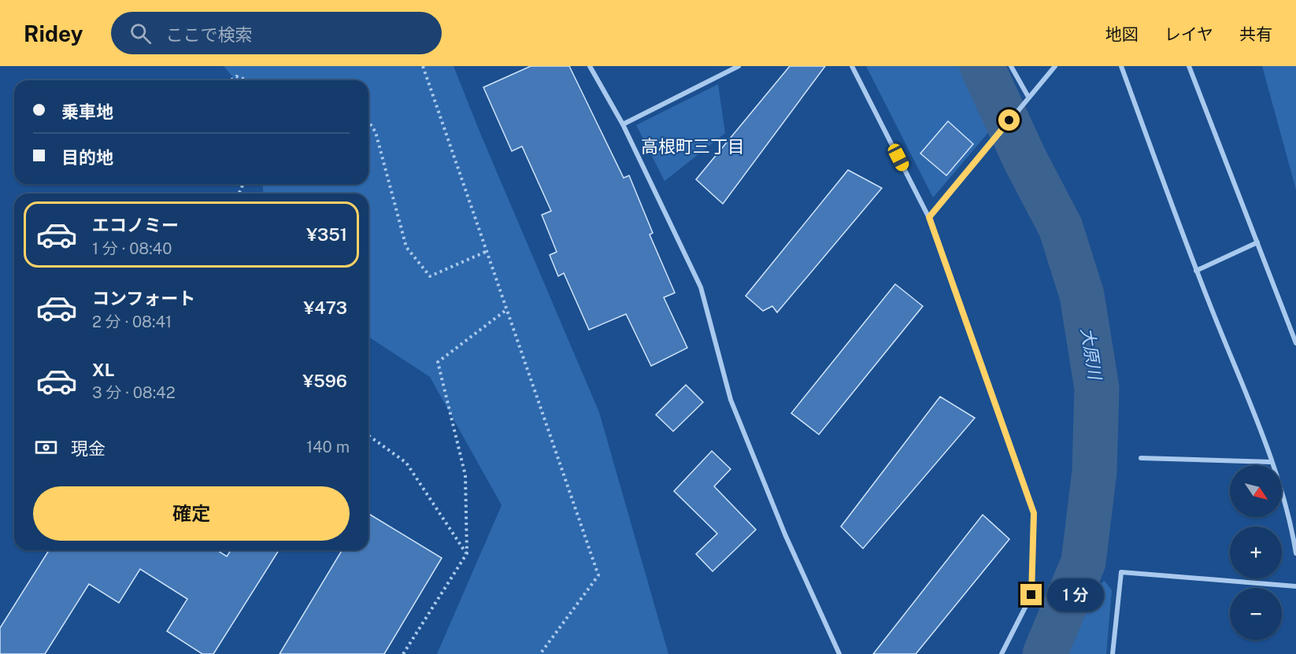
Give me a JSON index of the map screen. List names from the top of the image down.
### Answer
{
  "districts": ["高根町三丁目"],
  "water": ["大原川"],
  "north": "bottom right",
  "page": {
    "header": "Ridey",
    "search": "ここで検索",
    "nav": ["地図", "レイヤ", "共有"],
    "banner": ["乗車地", "目的地"],
    "list": [
      {
        "name": "エコノミー",
        "note": "1 分 · 08:40",
        "value": "¥351"
      },
      {
        "name": "コンフォート",
        "note": "2 分 · 08:41",
        "value": "¥473"
      },
      {
        "name": "XL",
        "note": "3 分 · 08:42",
        "value": "¥596"
      }
    ],
    "pay": ["現金", "140 m"],
    "map_buttons": ["+", "−"],
    "buttons": "確定",
    "bubble": "1 分"
  }
}
